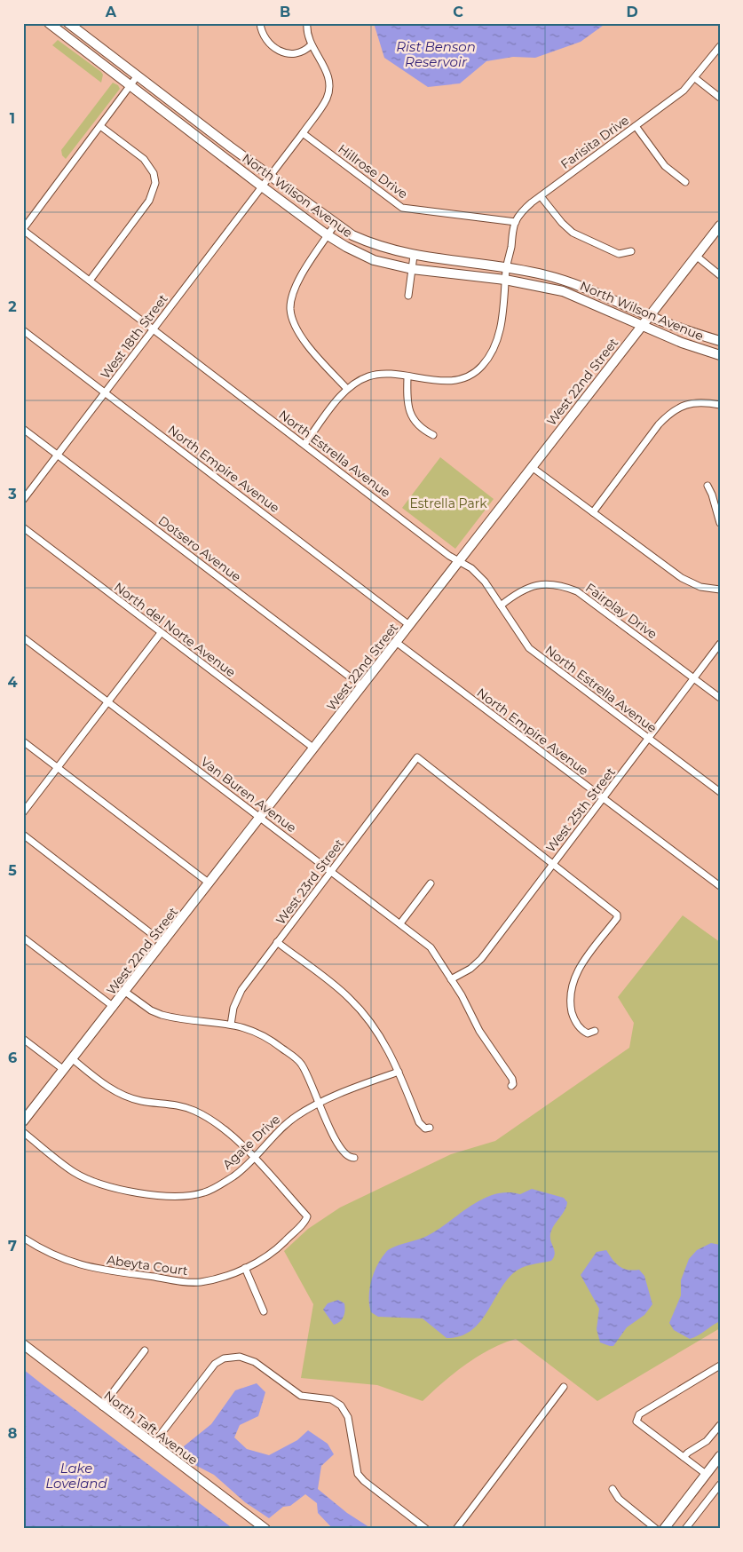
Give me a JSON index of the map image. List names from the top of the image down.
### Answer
{
  "streets": {
    "main road": ["North Wilson Avenue", "West 22nd Street", "North Taft Avenue"],
    "street": [
      "Farisita Drive",
      "Hillrose Drive",
      "West 18th Street",
      "North Estrella Avenue",
      "North Empire Avenue",
      "Dotsero Avenue",
      "Fairplay Drive",
      "North del Norte Avenue",
      "Van Buren Avenue",
      "West 25th Street",
      "West 23rd Street",
      "Agate Drive",
      "Abeyta Court"
    ]
  },
  "crossings": [
    ["Farisita Drive", "Hillrose Drive"],
    ["Farisita Drive", "North Wilson Avenue"],
    ["North Wilson Avenue", "West 18th Street"],
    ["North Wilson Avenue", "West 22nd Street"],
    ["West 18th Street", "North Estrella Avenue"],
    ["West 18th Street", "North Empire Avenue"],
    ["West 18th Street", "Dotsero Avenue"],
    ["West 22nd Street", "North Estrella Avenue"],
    ["West 22nd Street", "North Empire Avenue"],
    ["West 22nd Street", "Dotsero Avenue"],
    ["West 22nd Street", "North del Norte Avenue"],
    ["West 22nd Street", "Van Buren Avenue"],
    ["North Estrella Avenue", "Fairplay Drive"],
    ["North Estrella Avenue", "West 25th Street"],
    ["North Empire Avenue", "West 25th Street"],
    ["Fairplay Drive", "West 25th Street"],
    ["Van Buren Avenue", "West 25th Street"],
    ["Van Buren Avenue", "West 23rd Street"],
    ["West 25th Street", "West 23rd Street"],
    ["Agate Drive", "Abeyta Court"]
  ],
  "water": ["Rist Benson Reservoir", "Lake Loveland"],
  "parks": ["Estrella Park"],
  "grid": {
    "columns": [
      "A",
      "B",
      "C",
      "D"
    ],
    "rows": [
      "1",
      "2",
      "3",
      "4",
      "5",
      "6",
      "7",
      "8"
    ]
  }
}
